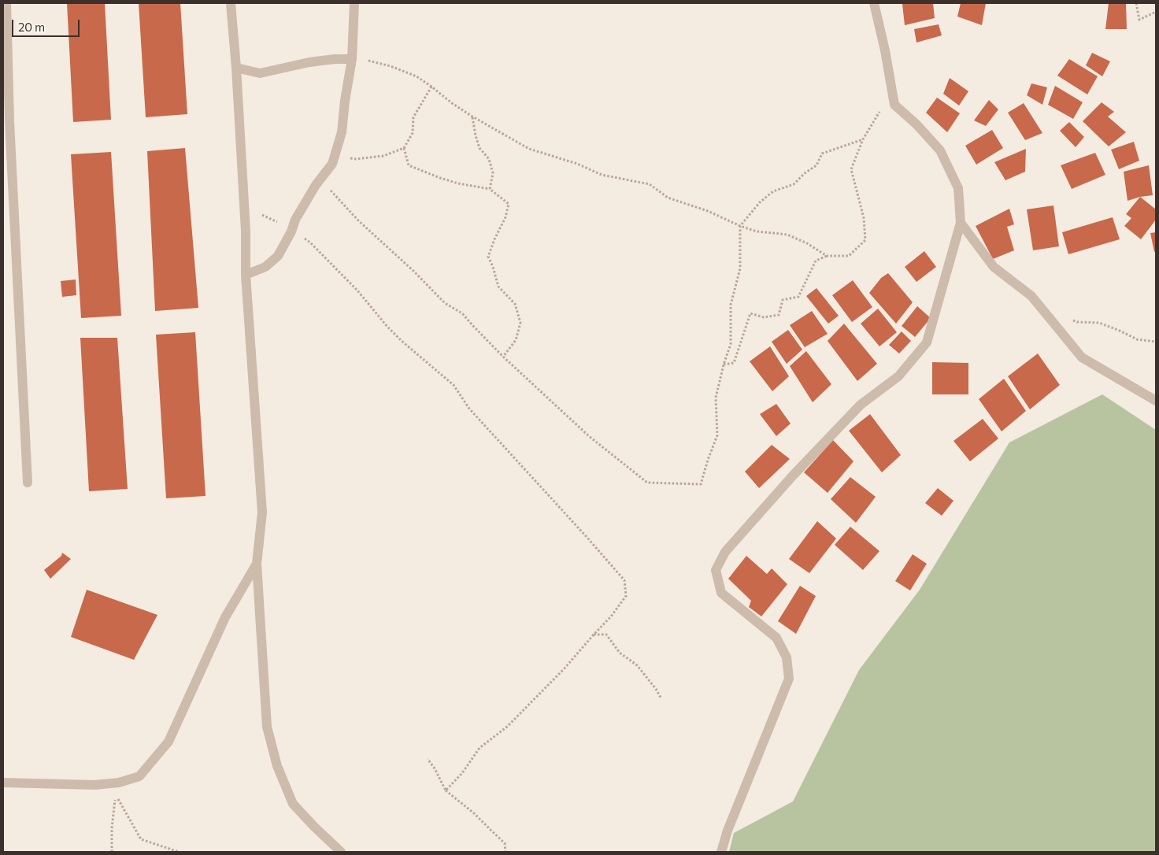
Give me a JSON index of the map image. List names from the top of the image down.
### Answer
{
  "scale_bar": "20 m"
}
